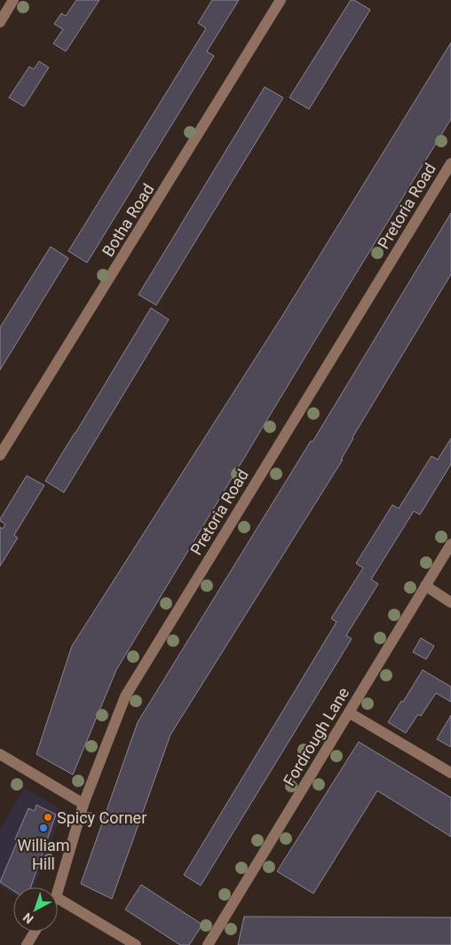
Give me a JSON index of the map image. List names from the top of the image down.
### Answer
{
  "streets": {
    "street": ["Pretoria Road", "Botha Road", "Fordrough Lane"]
  },
  "places": ["Spicy Corner", "William Hill"],
  "north": "bottom left"
}
